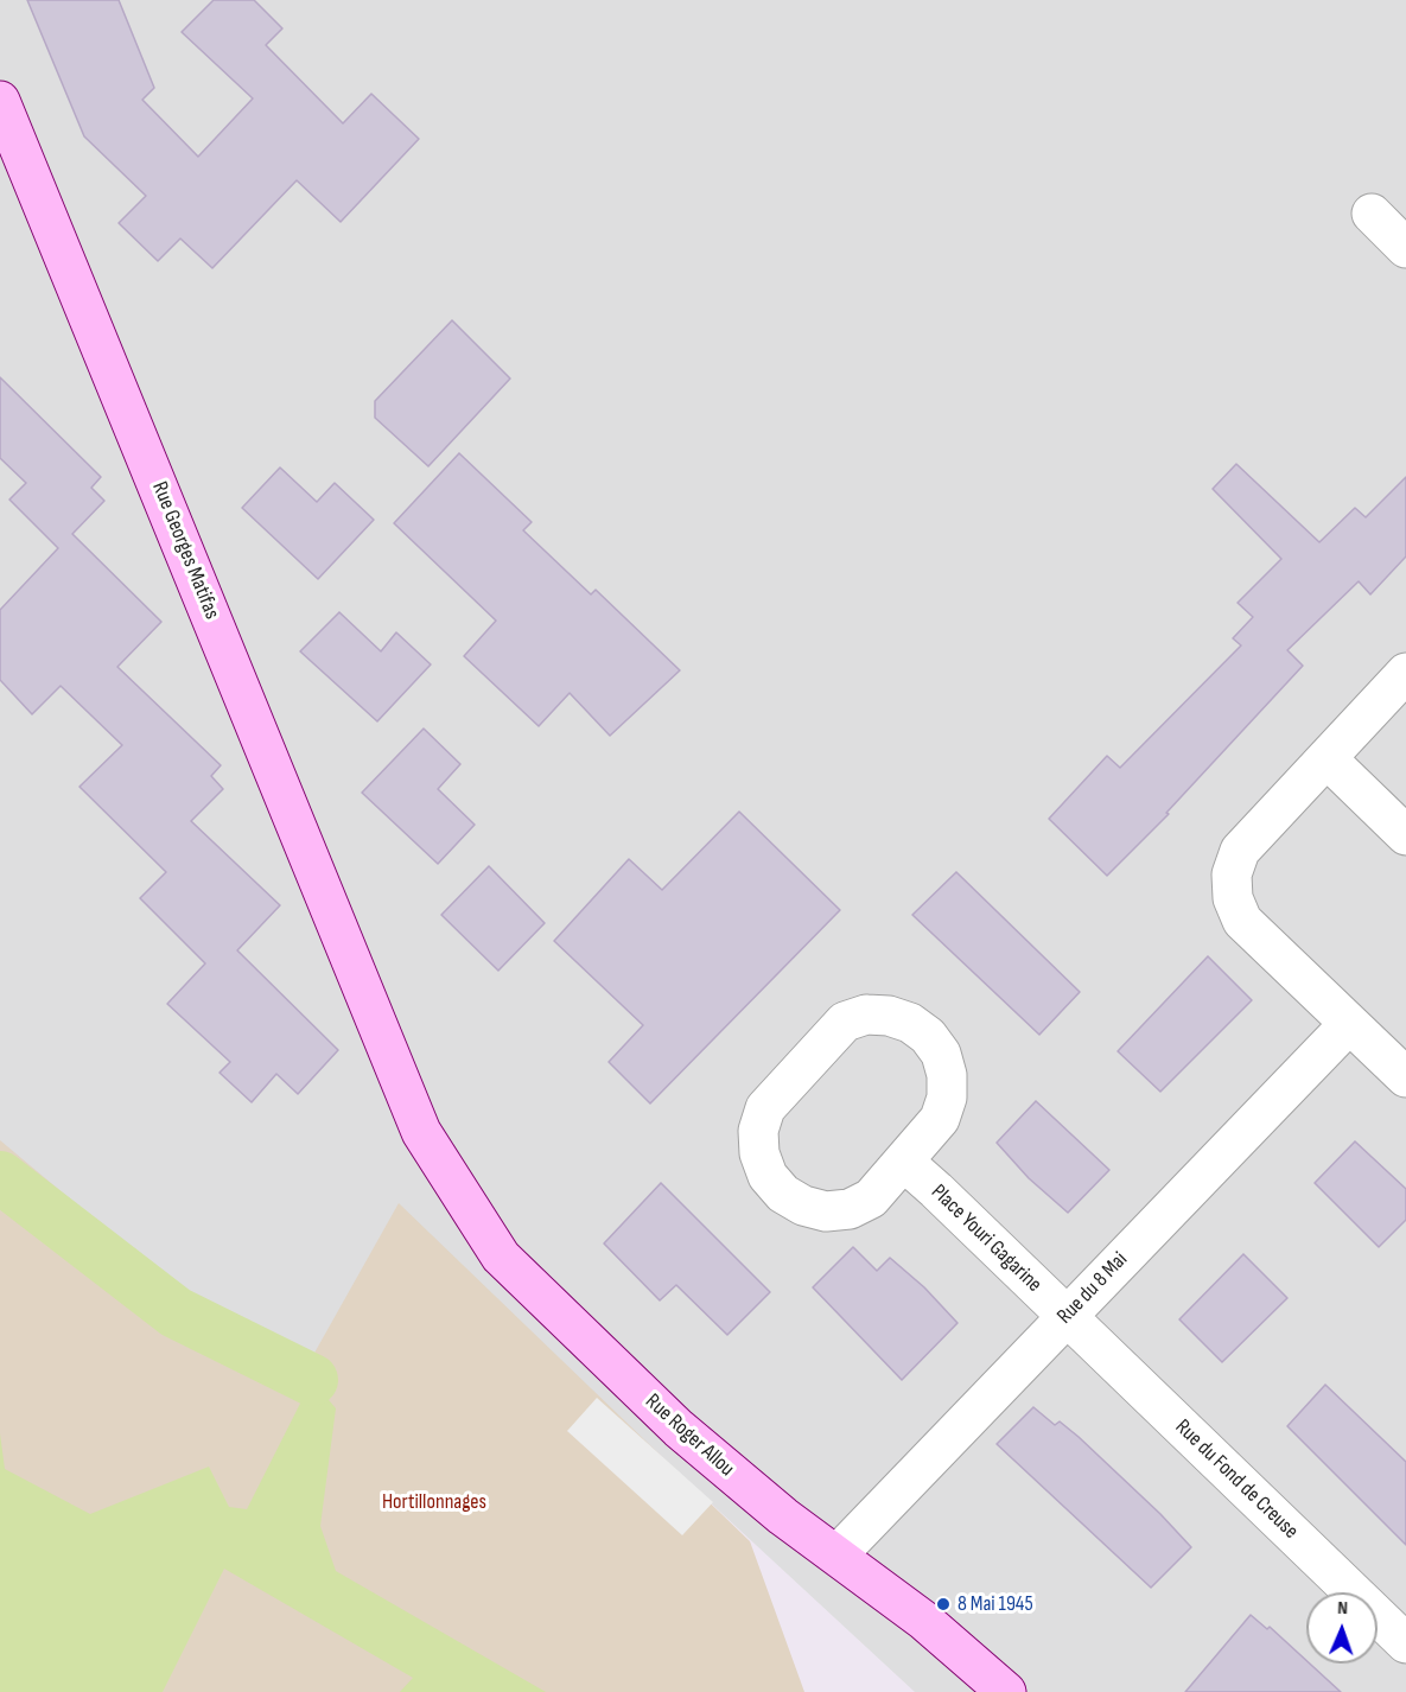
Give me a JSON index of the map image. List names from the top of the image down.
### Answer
{
  "streets": {
    "street": [
      "Rue Georges Matifas",
      "Place Youri Gagarine",
      "Rue du 8 Mai",
      "Rue Roger Allou",
      "Rue du Fond de Creuse"
    ]
  },
  "crossings": [
    ["Rue Georges Matifas", "Rue Roger Allou"],
    ["Place Youri Gagarine", "Rue du 8 Mai"],
    ["Place Youri Gagarine", "Rue du Fond de Creuse"],
    ["Rue du 8 Mai", "Rue Roger Allou"],
    ["Rue du 8 Mai", "Rue du Fond de Creuse"]
  ],
  "parks": ["Hortillonnages"],
  "places": ["8 Mai 1945"],
  "north": "top"
}
